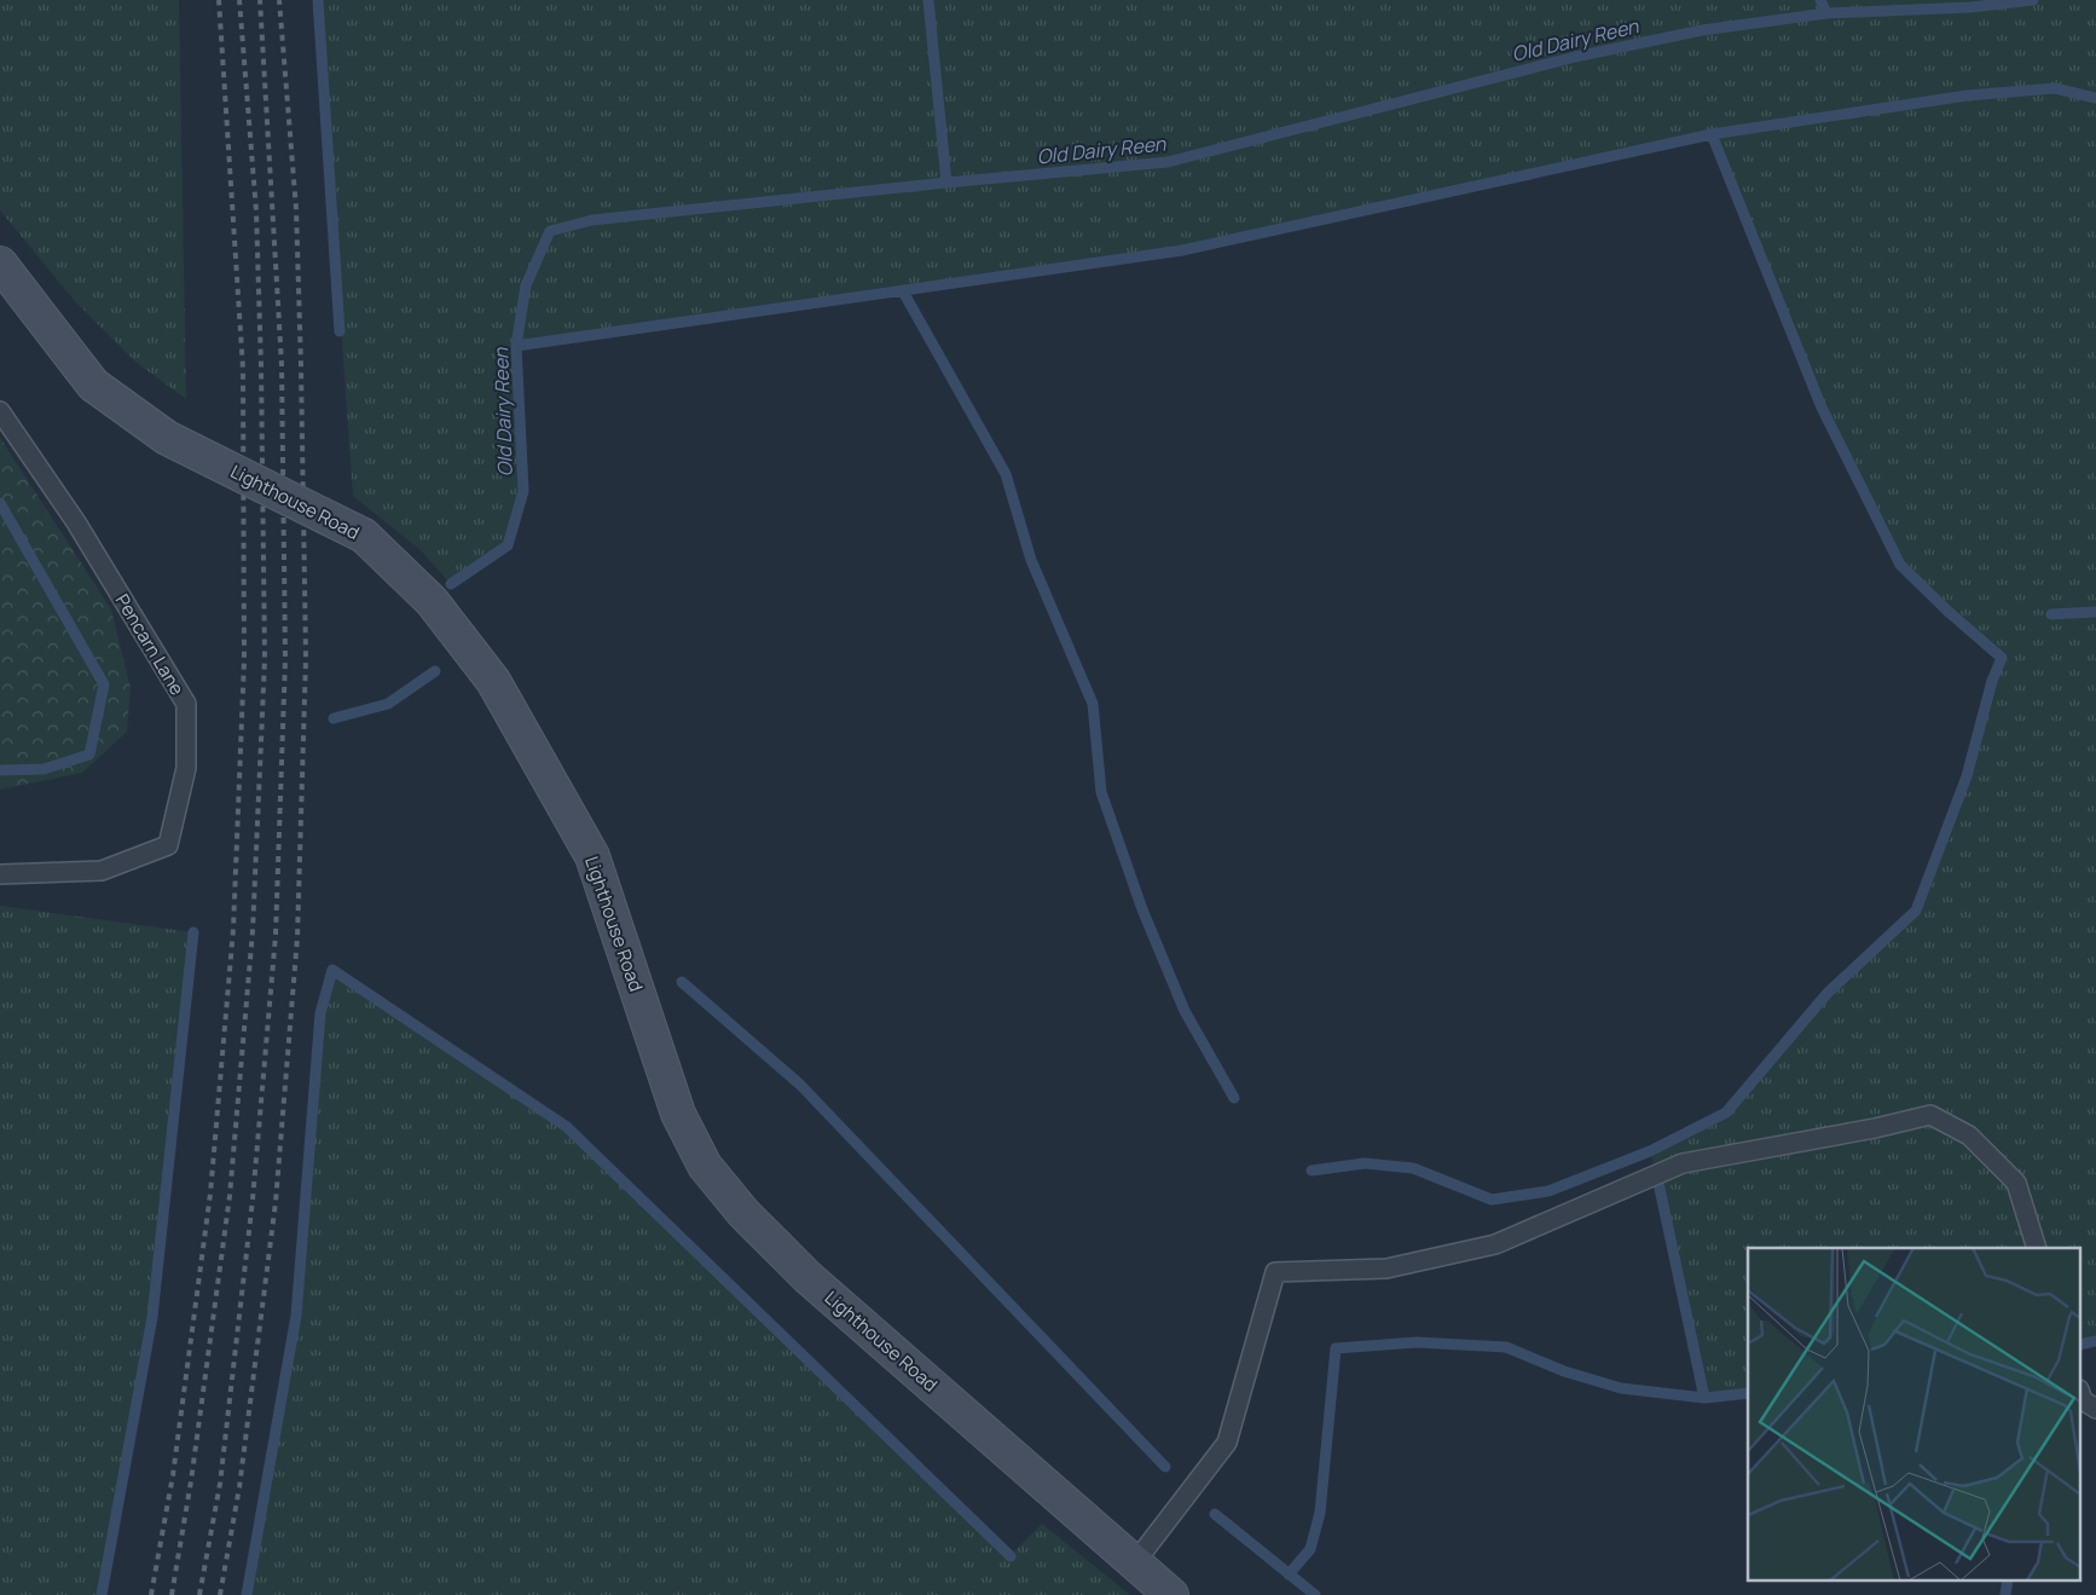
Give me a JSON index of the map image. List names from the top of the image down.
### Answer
{
  "streets": {
    "main road": ["Lighthouse Road"],
    "lane": ["Pencarn Lane"]
  },
  "water": ["Old Dairy Reen"]
}
